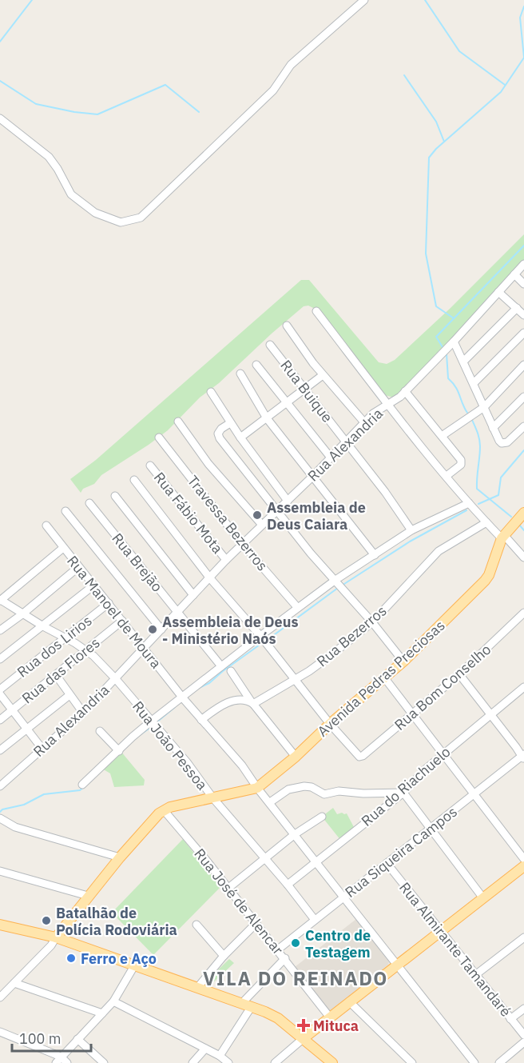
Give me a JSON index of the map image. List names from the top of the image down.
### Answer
{
  "streets": {
    "main road": ["Avenida Pedras Preciosas"],
    "street": [
      "Rua Buique",
      "Rua Alexandria",
      "Rua Fábio Mota",
      "Travessa Bezerros",
      "Rua Brejão",
      "Rua Manoel de Moura",
      "Rua Bezerros",
      "Rua dos Lirios",
      "Rua das Flores",
      "Rua Bom Conselho",
      "Rua João Pessoa",
      "Rua do Riachuelo",
      "Rua Siqueira Campos",
      "Rua José de Alencar",
      "Rua Almirante Tamandaré"
    ]
  },
  "crossings": [
    ["Rua Buique", "Rua Alexandria"],
    ["Rua Alexandria", "Rua Fábio Mota"],
    ["Rua Alexandria", "Travessa Bezerros"],
    ["Rua Alexandria", "Rua Brejão"],
    ["Rua Alexandria", "Rua Manoel de Moura"],
    ["Rua Alexandria", "Rua João Pessoa"],
    ["Rua Manoel de Moura", "Rua Bezerros"],
    ["Rua Manoel de Moura", "Rua dos Lirios"],
    ["Rua Manoel de Moura", "Rua das Flores"],
    ["Rua Manoel de Moura", "Avenida Pedras Preciosas"],
    ["Rua Manoel de Moura", "Rua do Riachuelo"],
    ["Rua Manoel de Moura", "Rua Siqueira Campos"],
    ["Rua dos Lirios", "Rua João Pessoa"],
    ["Rua das Flores", "Rua João Pessoa"],
    ["Avenida Pedras Preciosas", "Rua Bom Conselho"],
    ["Rua João Pessoa", "Rua do Riachuelo"],
    ["Rua João Pessoa", "Rua Siqueira Campos"],
    ["Rua Siqueira Campos", "Rua José de Alencar"],
    ["Rua Siqueira Campos", "Rua Almirante Tamandaré"]
  ],
  "districts": ["VILA DO REINADO"],
  "places": {
    "other": [
      "Assembleia de Deus Caiara",
      "Assembleia de Deus - Ministério Naós",
      "Batalhão de Polícia Rodoviária",
      "Centro de Testagem",
      "Ferro e Aço"
    ],
    "health": ["Mituca"]
  },
  "scale_bar": "100 m"
}
